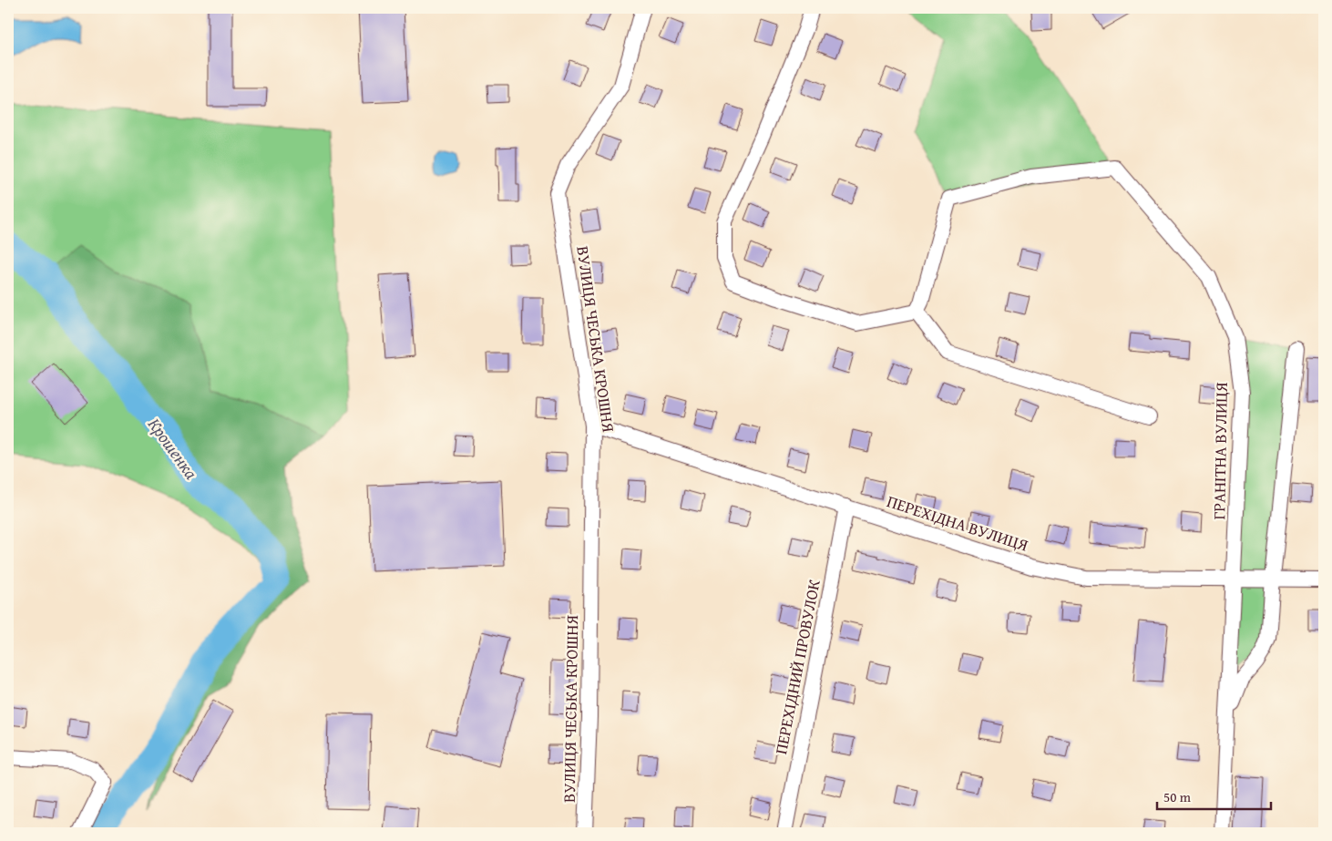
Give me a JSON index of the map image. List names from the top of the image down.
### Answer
{
  "streets": {
    "street": [
      "ВУЛИЦЯ ЧЕСЬКА КРОШНЯ",
      "ГРАНІТНА ВУЛИЦЯ",
      "ПЕРЕХІДНА ВУЛИЦЯ",
      "ПЕРЕХІДНИЙ ПРОВУЛОК"
    ]
  },
  "crossings": [
    ["ВУЛИЦЯ ЧЕСЬКА КРОШНЯ", "ПЕРЕХІДНА ВУЛИЦЯ"],
    ["ГРАНІТНА ВУЛИЦЯ", "ПЕРЕХІДНА ВУЛИЦЯ"],
    ["ПЕРЕХІДНА ВУЛИЦЯ", "ПЕРЕХІДНИЙ ПРОВУЛОК"]
  ],
  "water": ["Крошенка"],
  "scale_bar": "50 m"
}
